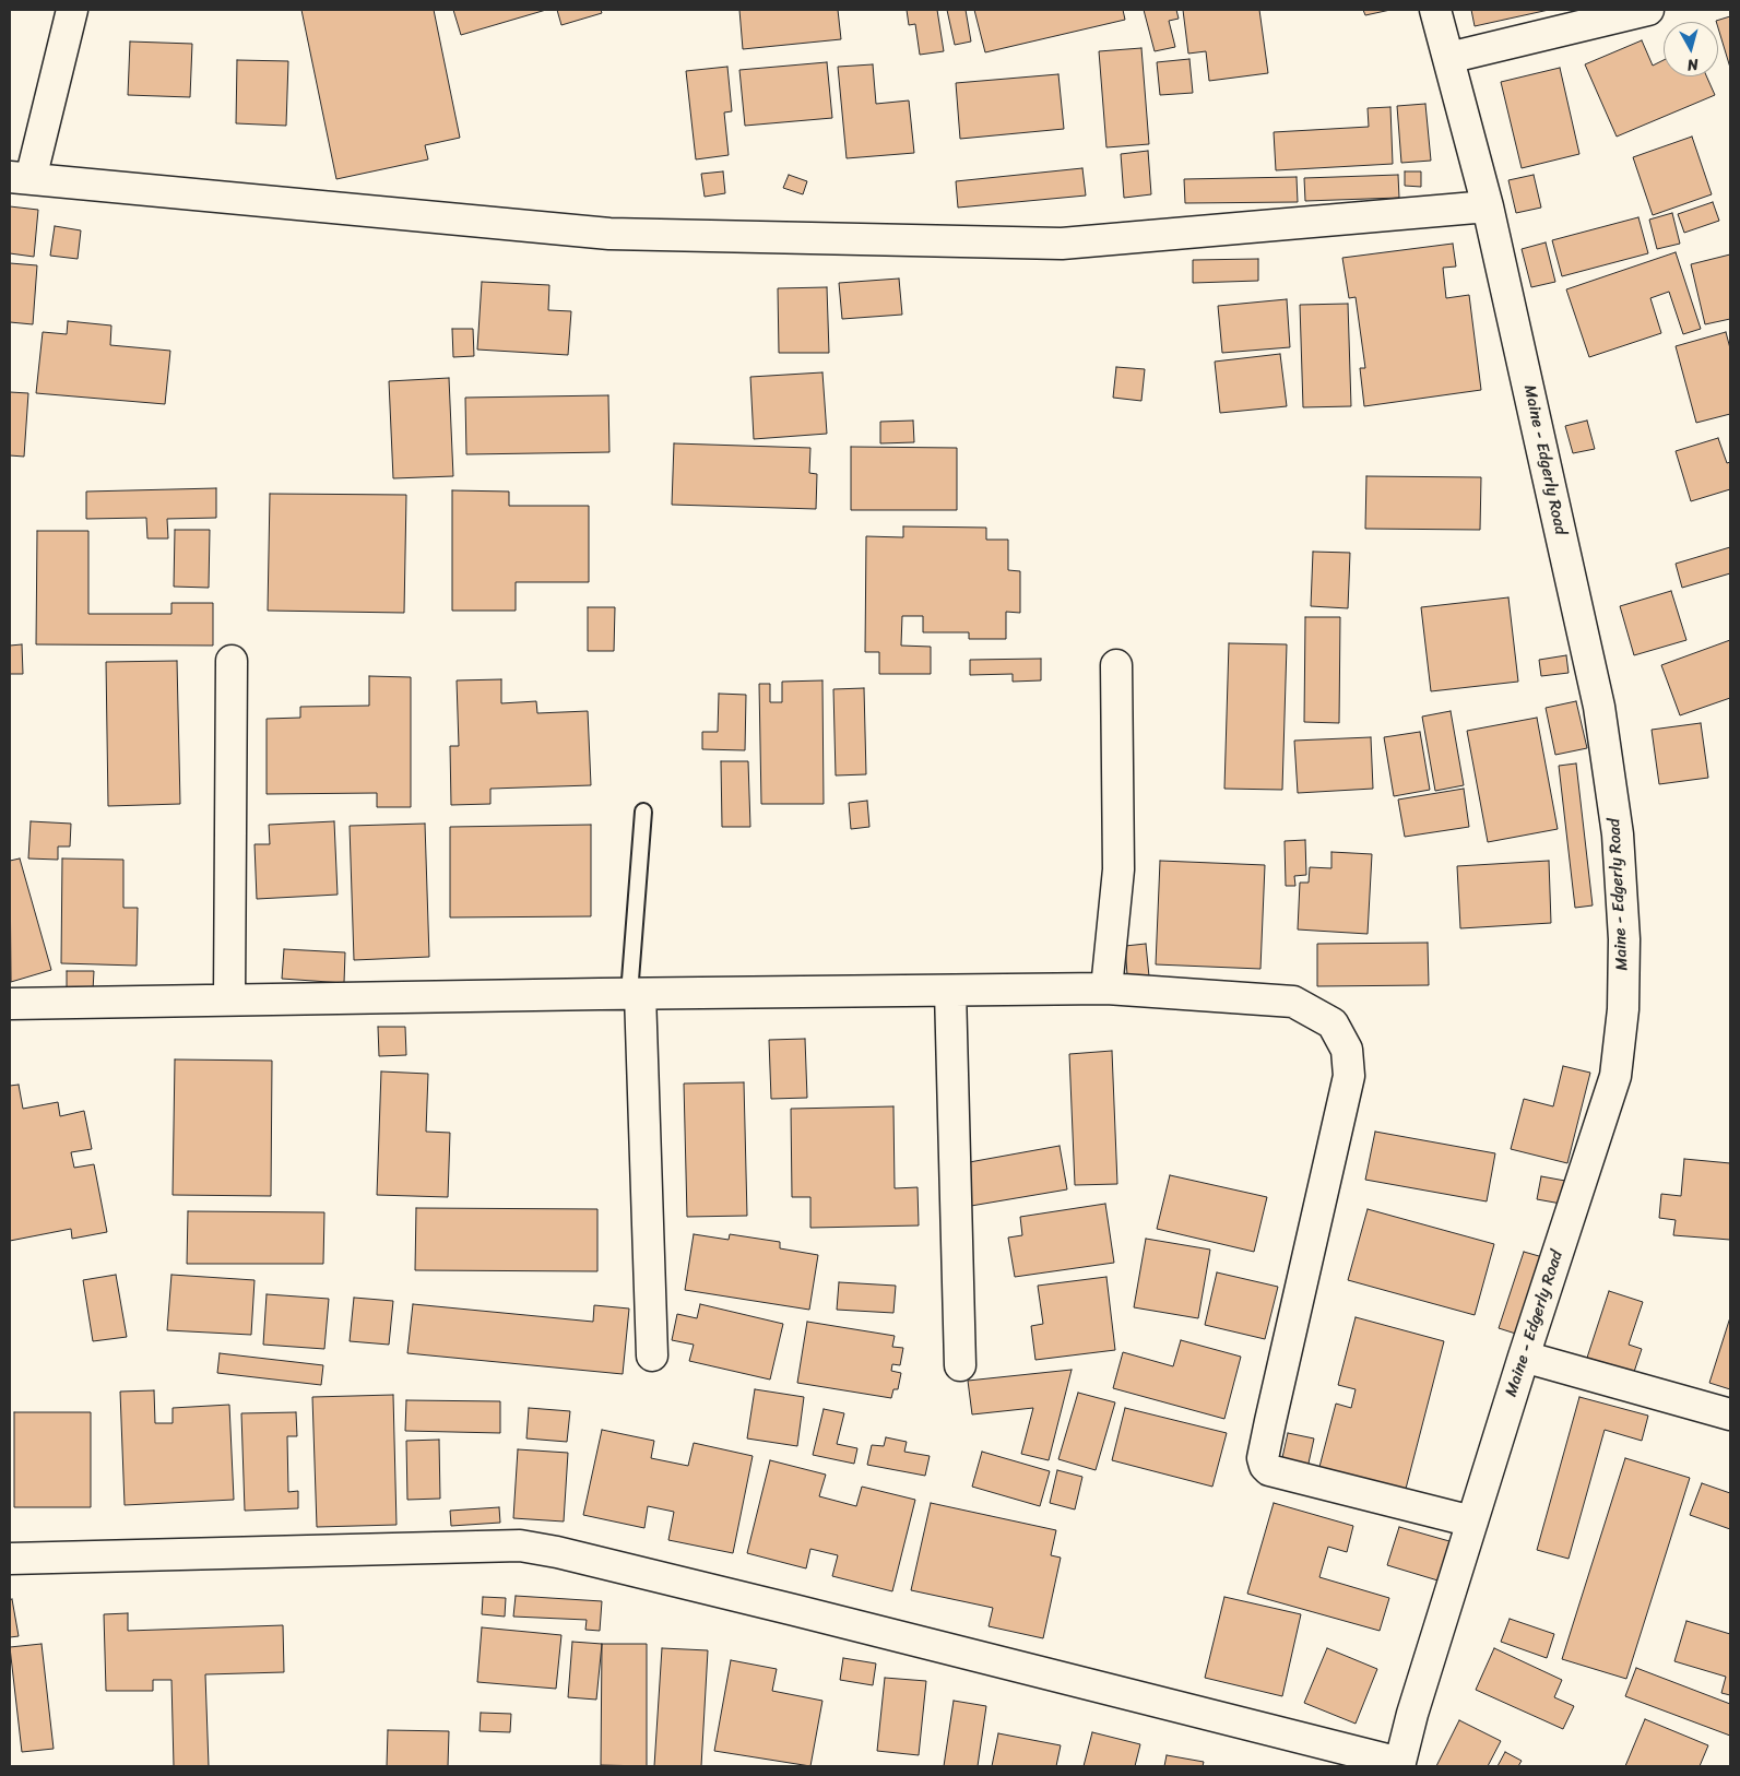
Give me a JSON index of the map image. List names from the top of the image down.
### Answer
{
  "streets": {
    "street": ["Maine - Edgerly Road"]
  },
  "north": "bottom"
}
